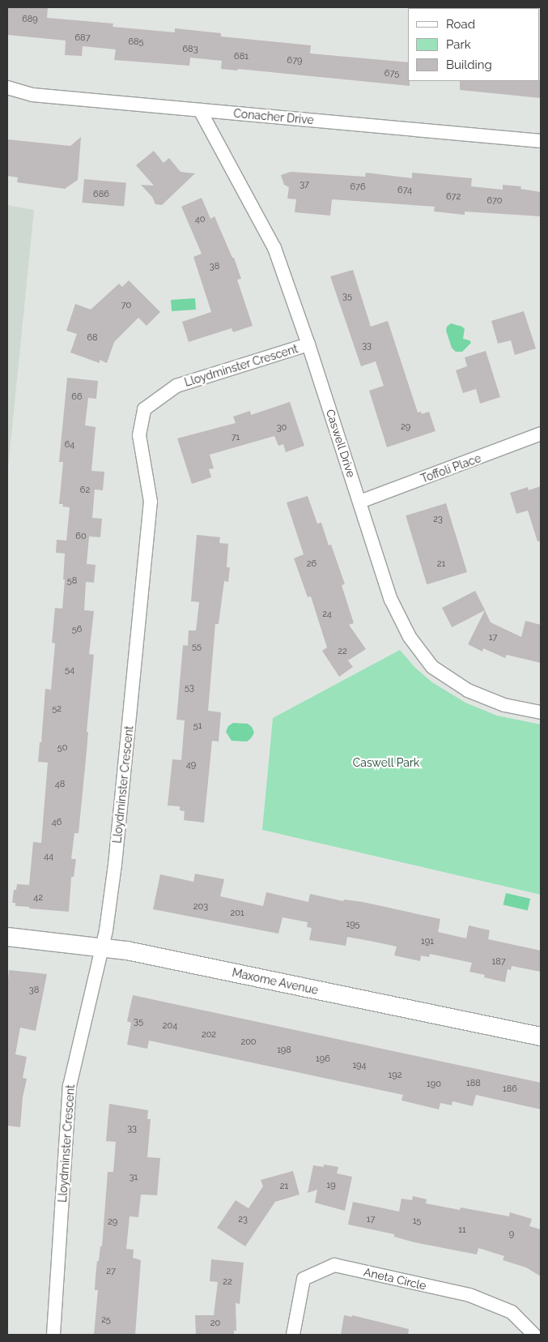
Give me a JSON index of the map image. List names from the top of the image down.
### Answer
{
  "streets": {
    "street": [
      "Conacher Drive",
      "Lloydminster Crescent",
      "Caswell Drive",
      "Toffoli Place",
      "Maxome Avenue",
      "Aneta Circle"
    ]
  },
  "crossings": [
    ["Conacher Drive", "Caswell Drive"],
    ["Lloydminster Crescent", "Caswell Drive"],
    ["Lloydminster Crescent", "Maxome Avenue"],
    ["Caswell Drive", "Toffoli Place"]
  ],
  "parks": ["Caswell Park"],
  "house_numbers": [
    "689",
    "687",
    "685",
    "683",
    "681",
    "679",
    "675",
    "37",
    "676",
    "674",
    "686",
    "672",
    "670",
    "40",
    "38",
    "35",
    "70",
    "68",
    "33",
    "66",
    "29",
    "30",
    "71",
    "64",
    "62",
    "23",
    "60",
    "26",
    "21",
    "58",
    "24",
    "56",
    "17",
    "55",
    "22",
    "54",
    "53",
    "52",
    "51",
    "50",
    "49",
    "48",
    "46",
    "44",
    "42",
    "203",
    "201",
    "195",
    "191",
    "187",
    "38",
    "35",
    "204",
    "202",
    "200",
    "198",
    "196",
    "194",
    "192",
    "188",
    "190",
    "186",
    "33",
    "31",
    "19",
    "21",
    "23",
    "17",
    "15",
    "29",
    "11",
    "9",
    "27",
    "22",
    "25",
    "20"
  ],
  "legend": ["Road", "Park", "Building"]
}
